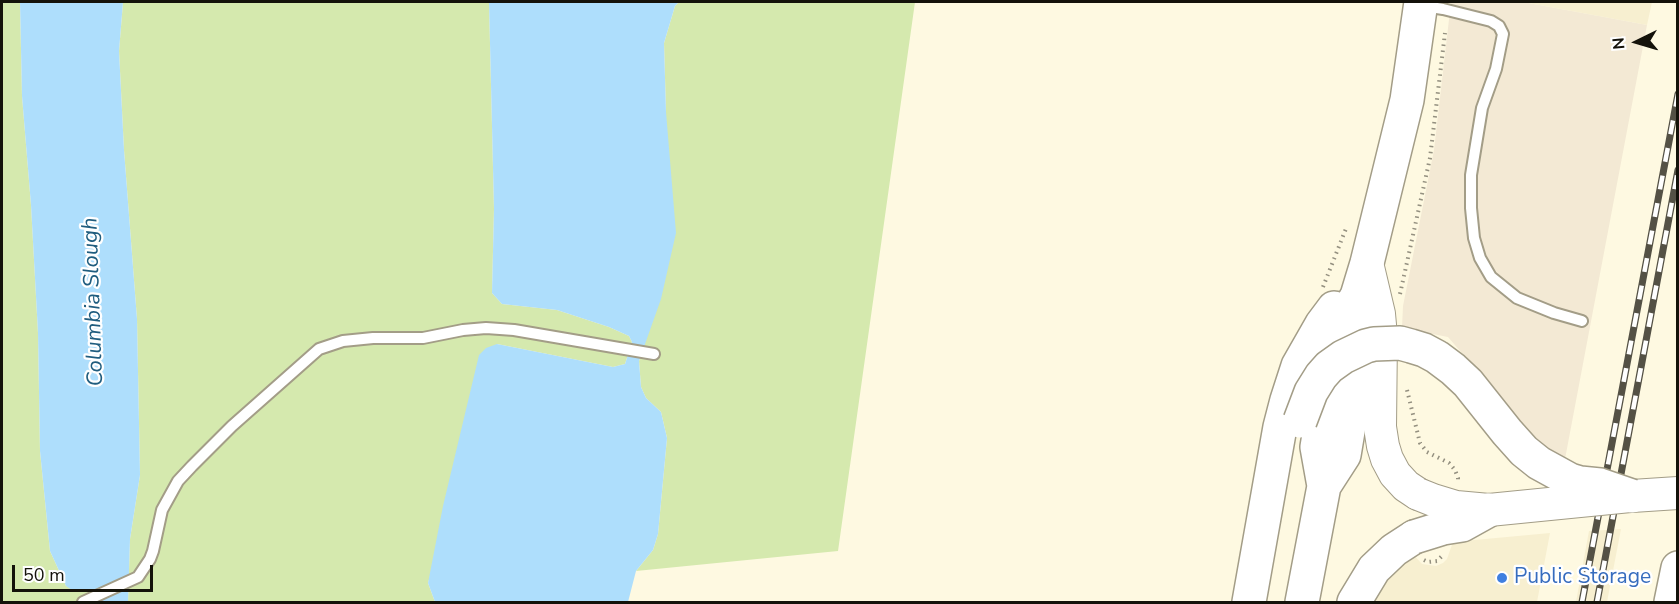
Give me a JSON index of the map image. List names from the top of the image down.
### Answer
{
  "water": ["Columbia Slough"],
  "places": ["Public Storage"],
  "scale_bar": "50 m",
  "north": "left"
}
